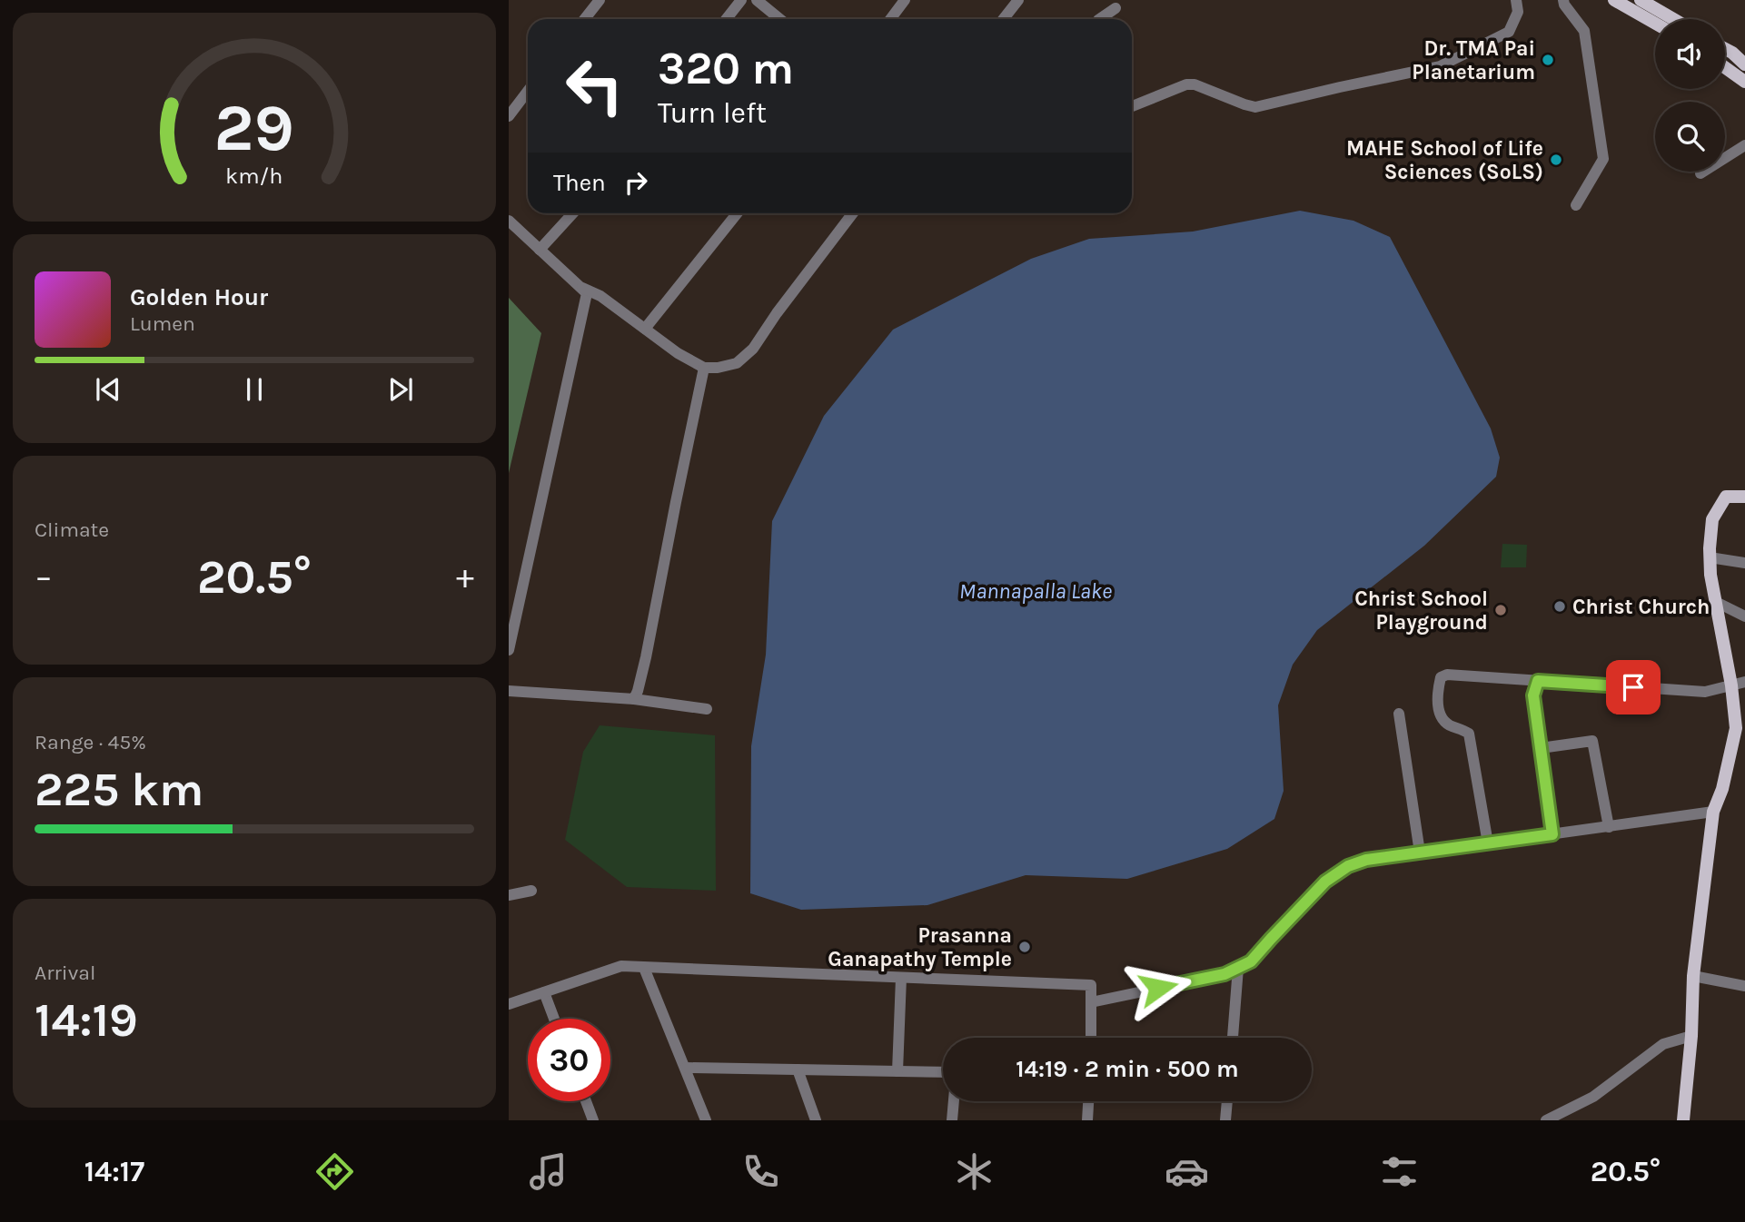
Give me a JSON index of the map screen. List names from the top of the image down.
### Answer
{
  "water": ["Mannapalla Lake"],
  "places": [
    "Dr. TMA Pai Planetarium",
    "MAHE School of Life Sciences (SoLS)",
    "Christ Church",
    "Christ School Playground",
    "Prasanna Ganapathy Temple"
  ],
  "page": {
    "turn": ["320 m", "Turn left"],
    "then": "Then",
    "song": ["Golden Hour", "Lumen"],
    "tile": [
      "Climate",
      ["Range · 45%", "225 km"],
      ["Arrival", "14:19"]
    ],
    "heat": ["−", "20.5°", "+"],
    "limit": "30",
    "trip": "14:19 · 2 min · 500 m",
    "tabs": ["14:17", "20.5°"],
    "gauge": ["29", "km/h"]
  }
}
